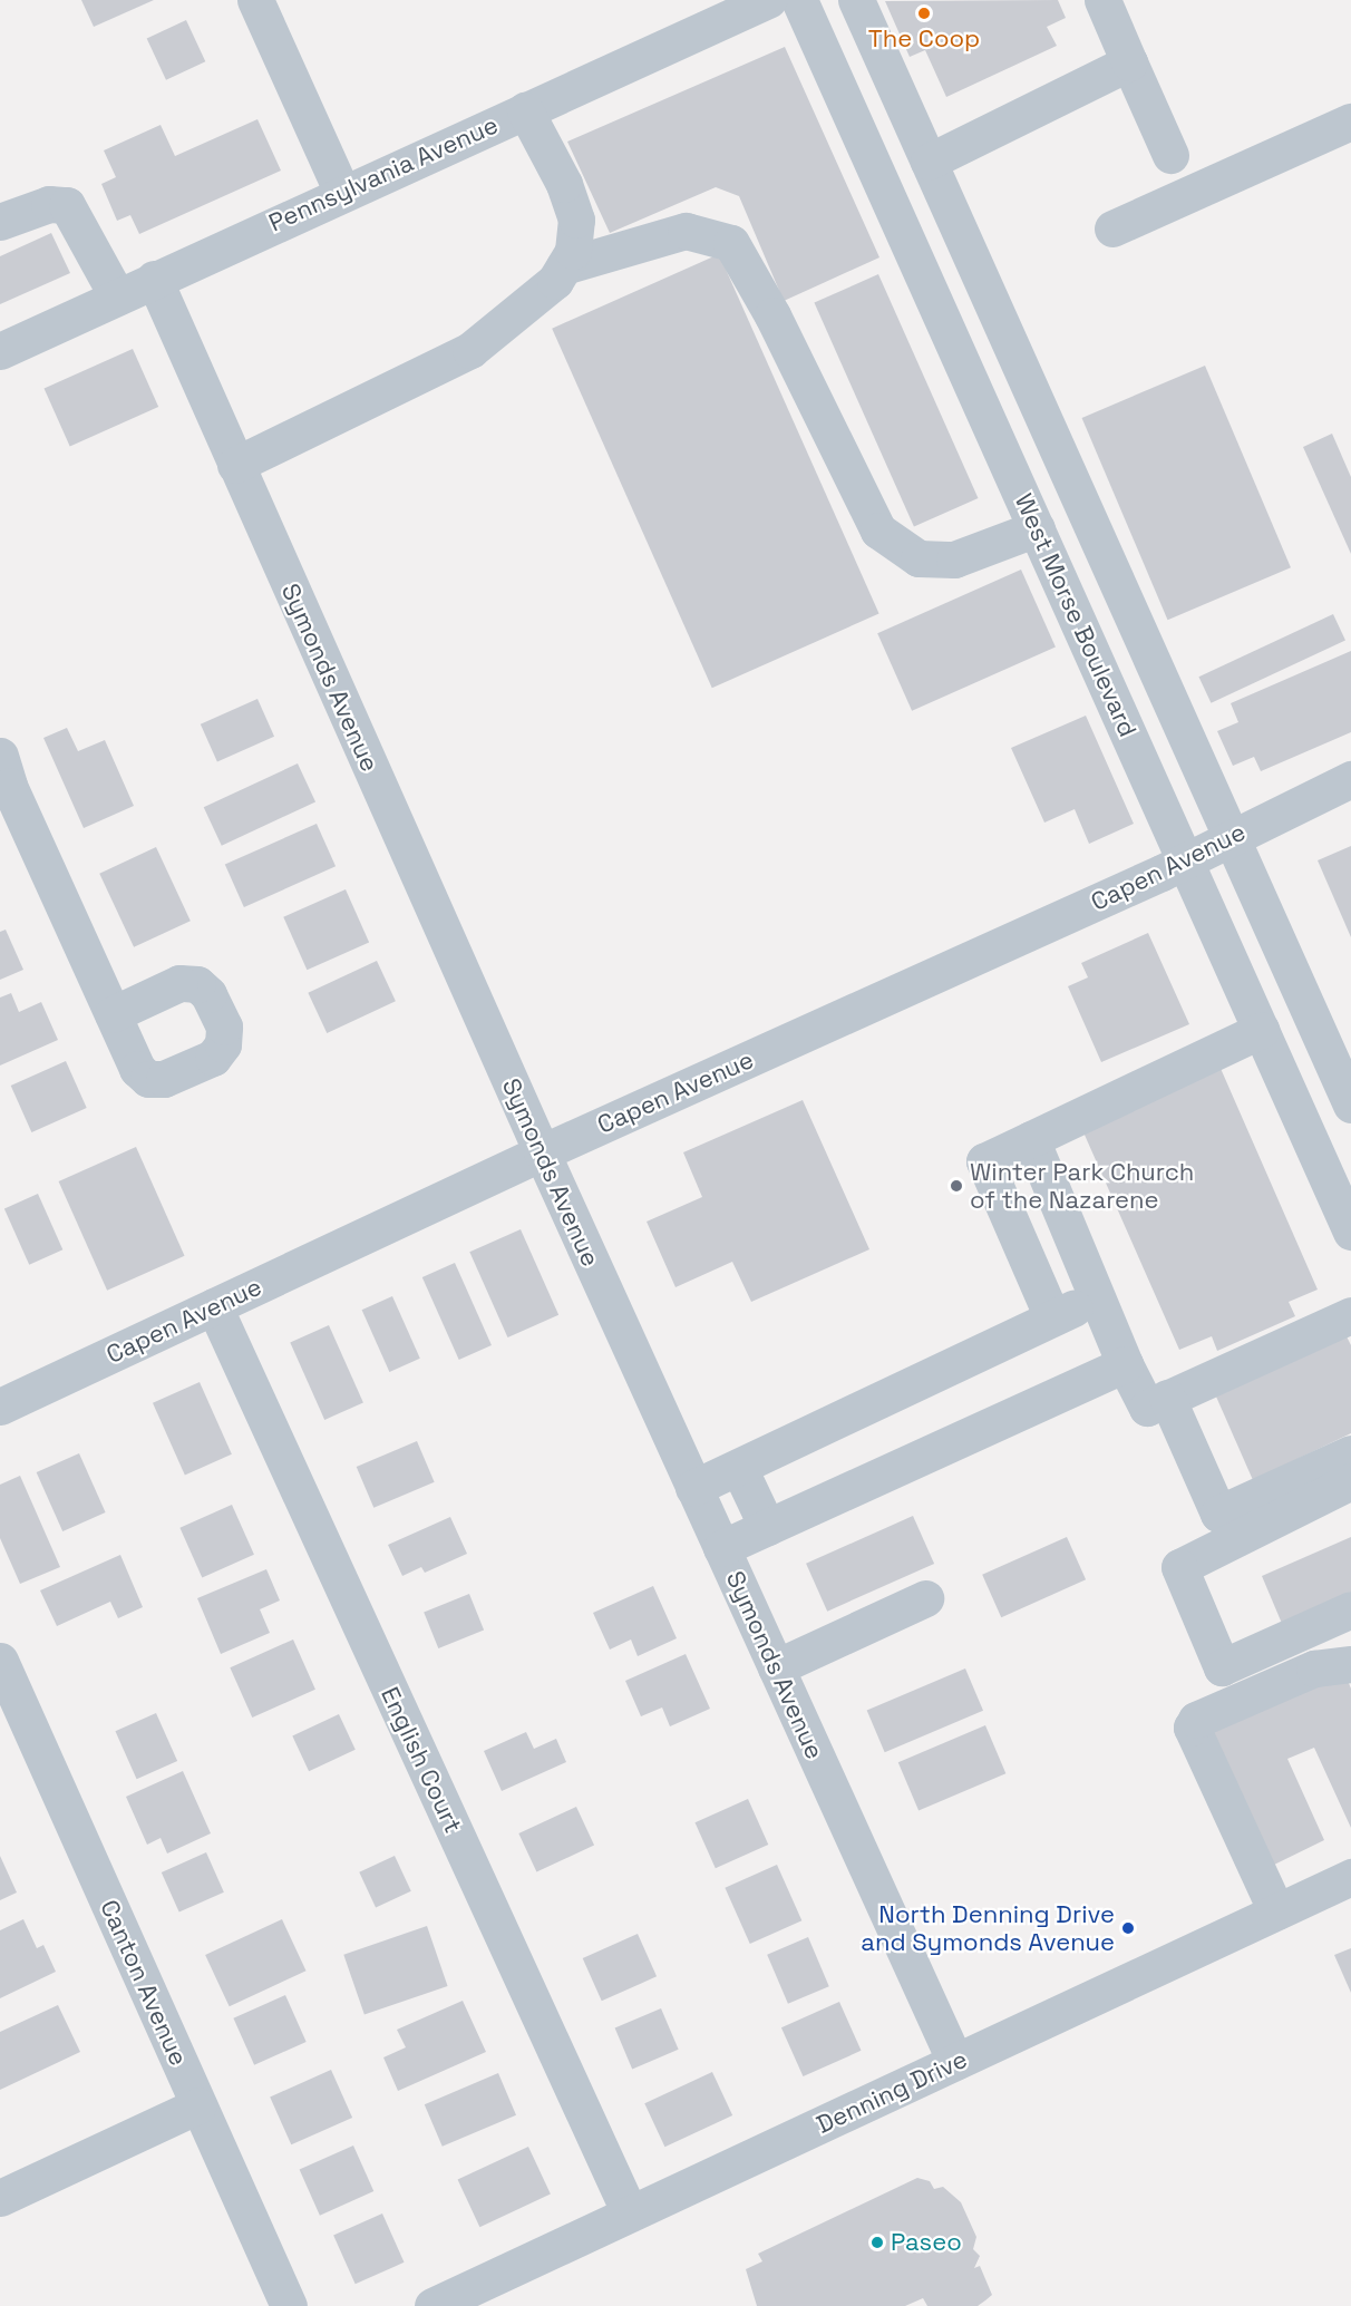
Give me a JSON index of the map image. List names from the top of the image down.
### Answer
{
  "streets": {
    "street": [
      "Pennsylvania Avenue",
      "West Morse Boulevard",
      "Symonds Avenue",
      "Capen Avenue",
      "English Court",
      "Canton Avenue",
      "Denning Drive"
    ]
  },
  "crossings": [
    ["Pennsylvania Avenue", "Symonds Avenue"],
    ["West Morse Boulevard", "Capen Avenue"],
    ["Symonds Avenue", "Capen Avenue"],
    ["Symonds Avenue", "Denning Drive"],
    ["Capen Avenue", "English Court"],
    ["English Court", "Denning Drive"]
  ],
  "places": [
    "The Coop",
    "Winter Park Church of the Nazarene",
    "North Denning Drive and Symonds Avenue",
    "Paseo"
  ]
}
